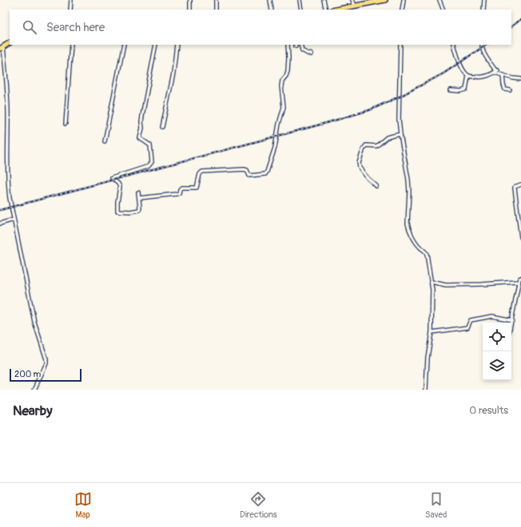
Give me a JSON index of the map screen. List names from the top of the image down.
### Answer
{
  "scale_bar": "200 m",
  "page": {
    "search": "Search here",
    "scale": "200 m",
    "heading": ["Nearby", "0 results"],
    "nav": ["Map", "Directions", "Saved"]
  }
}
